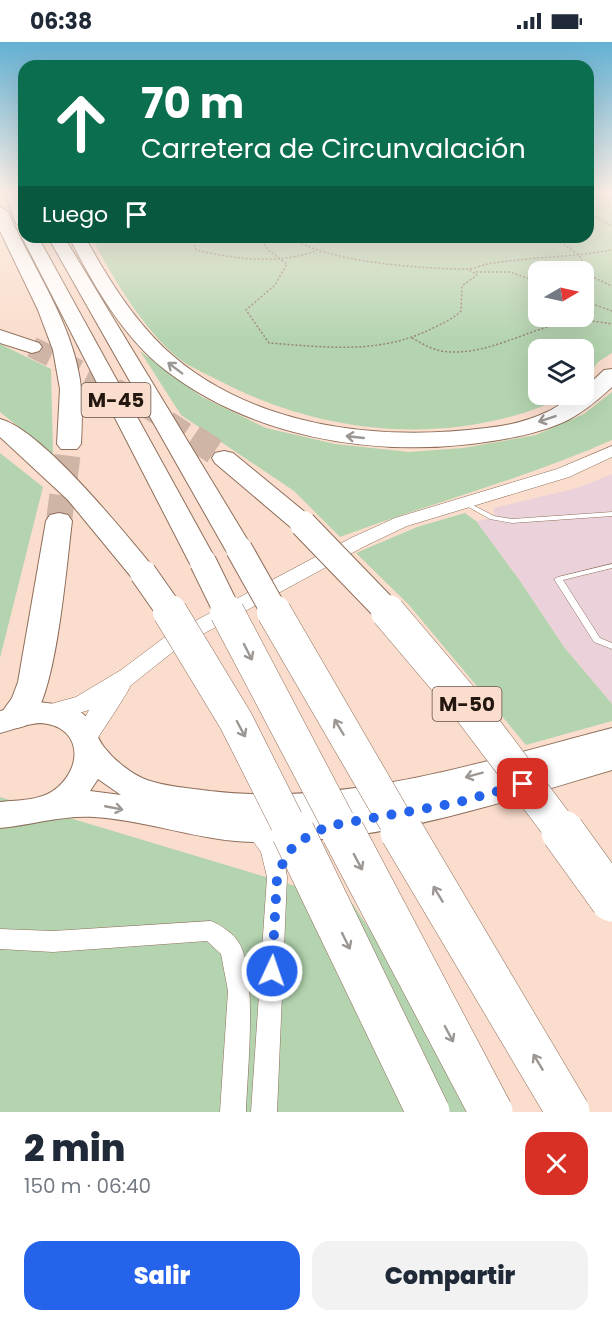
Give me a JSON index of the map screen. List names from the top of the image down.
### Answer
{
  "streets": {
    "highway": ["M-45", "M-50"]
  },
  "north": "right",
  "page": {
    "status": "06:38",
    "turn": ["70 m", "Carretera de Circunvalación"],
    "then": "Luego",
    "heading": ["2 min", "150 m · 06:40"],
    "buttons": ["Salir", "Compartir"]
  }
}
